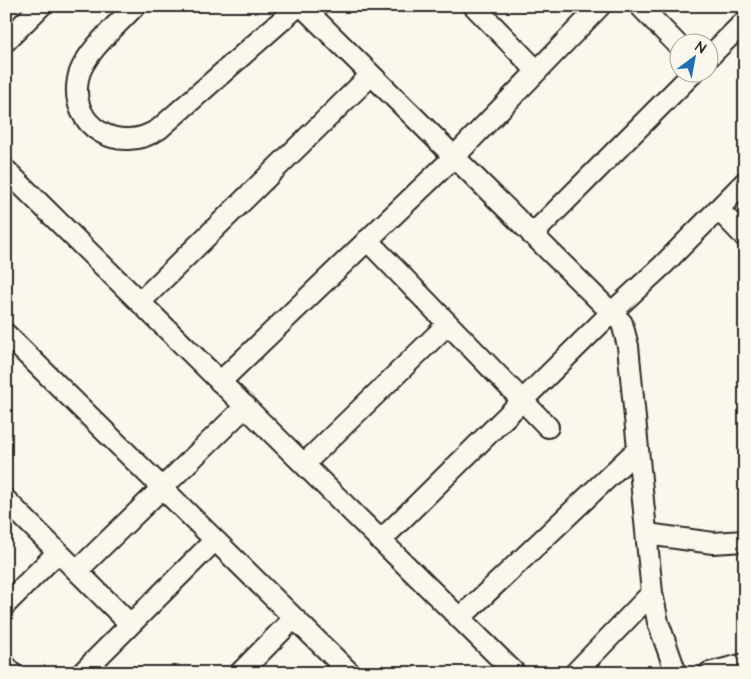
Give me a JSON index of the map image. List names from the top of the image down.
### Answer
{
  "north": "top right"
}
